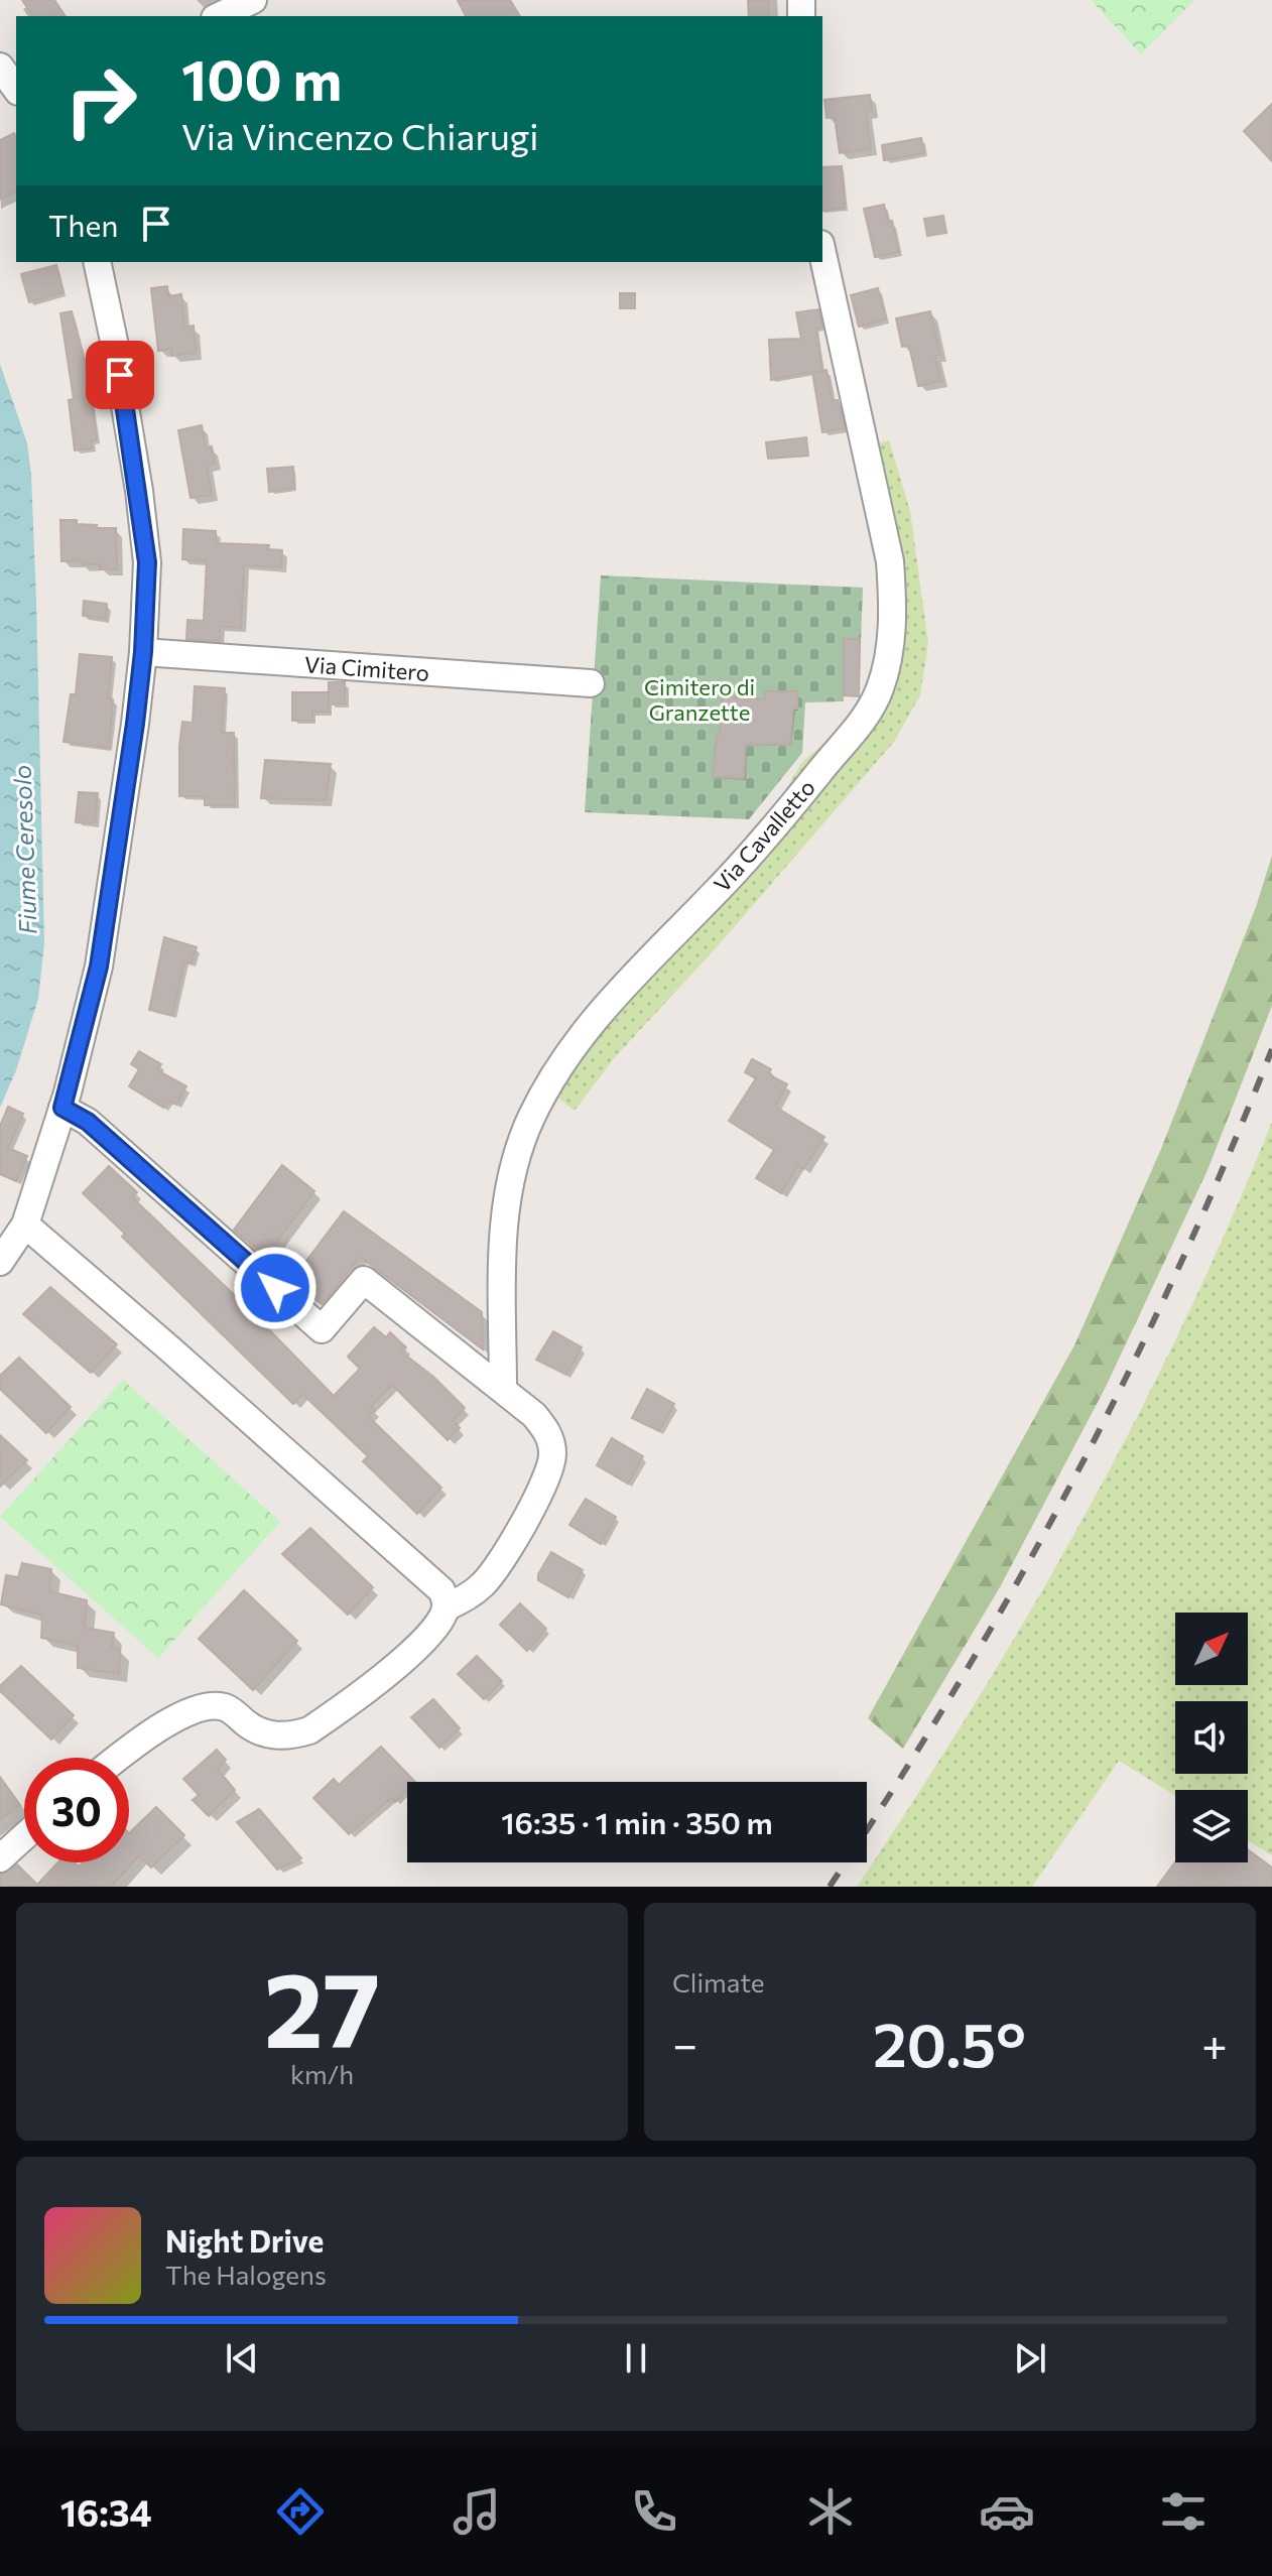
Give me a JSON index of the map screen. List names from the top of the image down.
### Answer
{
  "streets": {
    "street": ["Via Cimitero", "Via Cavalletto"]
  },
  "water": ["Fiume Ceresolo"],
  "parks": ["Cimitero di Granzette"],
  "north": "top right",
  "page": {
    "turn": ["100 m", "Via Vincenzo Chiarugi"],
    "then": "Then",
    "limit": "30",
    "trip": "16:35 · 1 min · 350 m",
    "tile": [
      ["27", "km/h"],
      "Climate"
    ],
    "heat": ["−", "20.5°", "+"],
    "song": ["Night Drive", "The Halogens"],
    "tabs": "16:34"
  }
}
